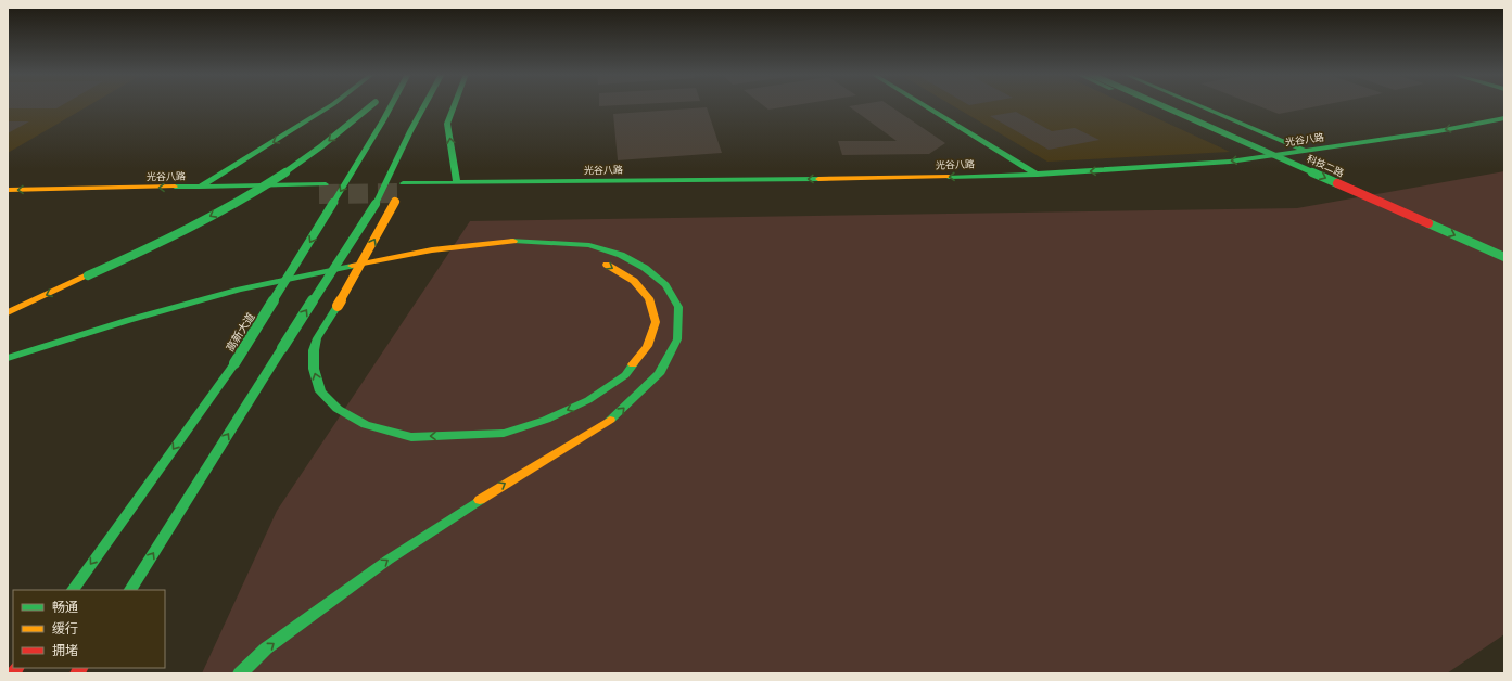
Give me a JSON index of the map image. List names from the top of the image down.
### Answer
{
  "streets": {
    "main road": ["光谷八路", "科技二路", "高新大道"]
  },
  "crossings": [
    ["光谷八路", "科技二路"]
  ],
  "legend": ["畅通", "缓行", "拥堵"]
}
